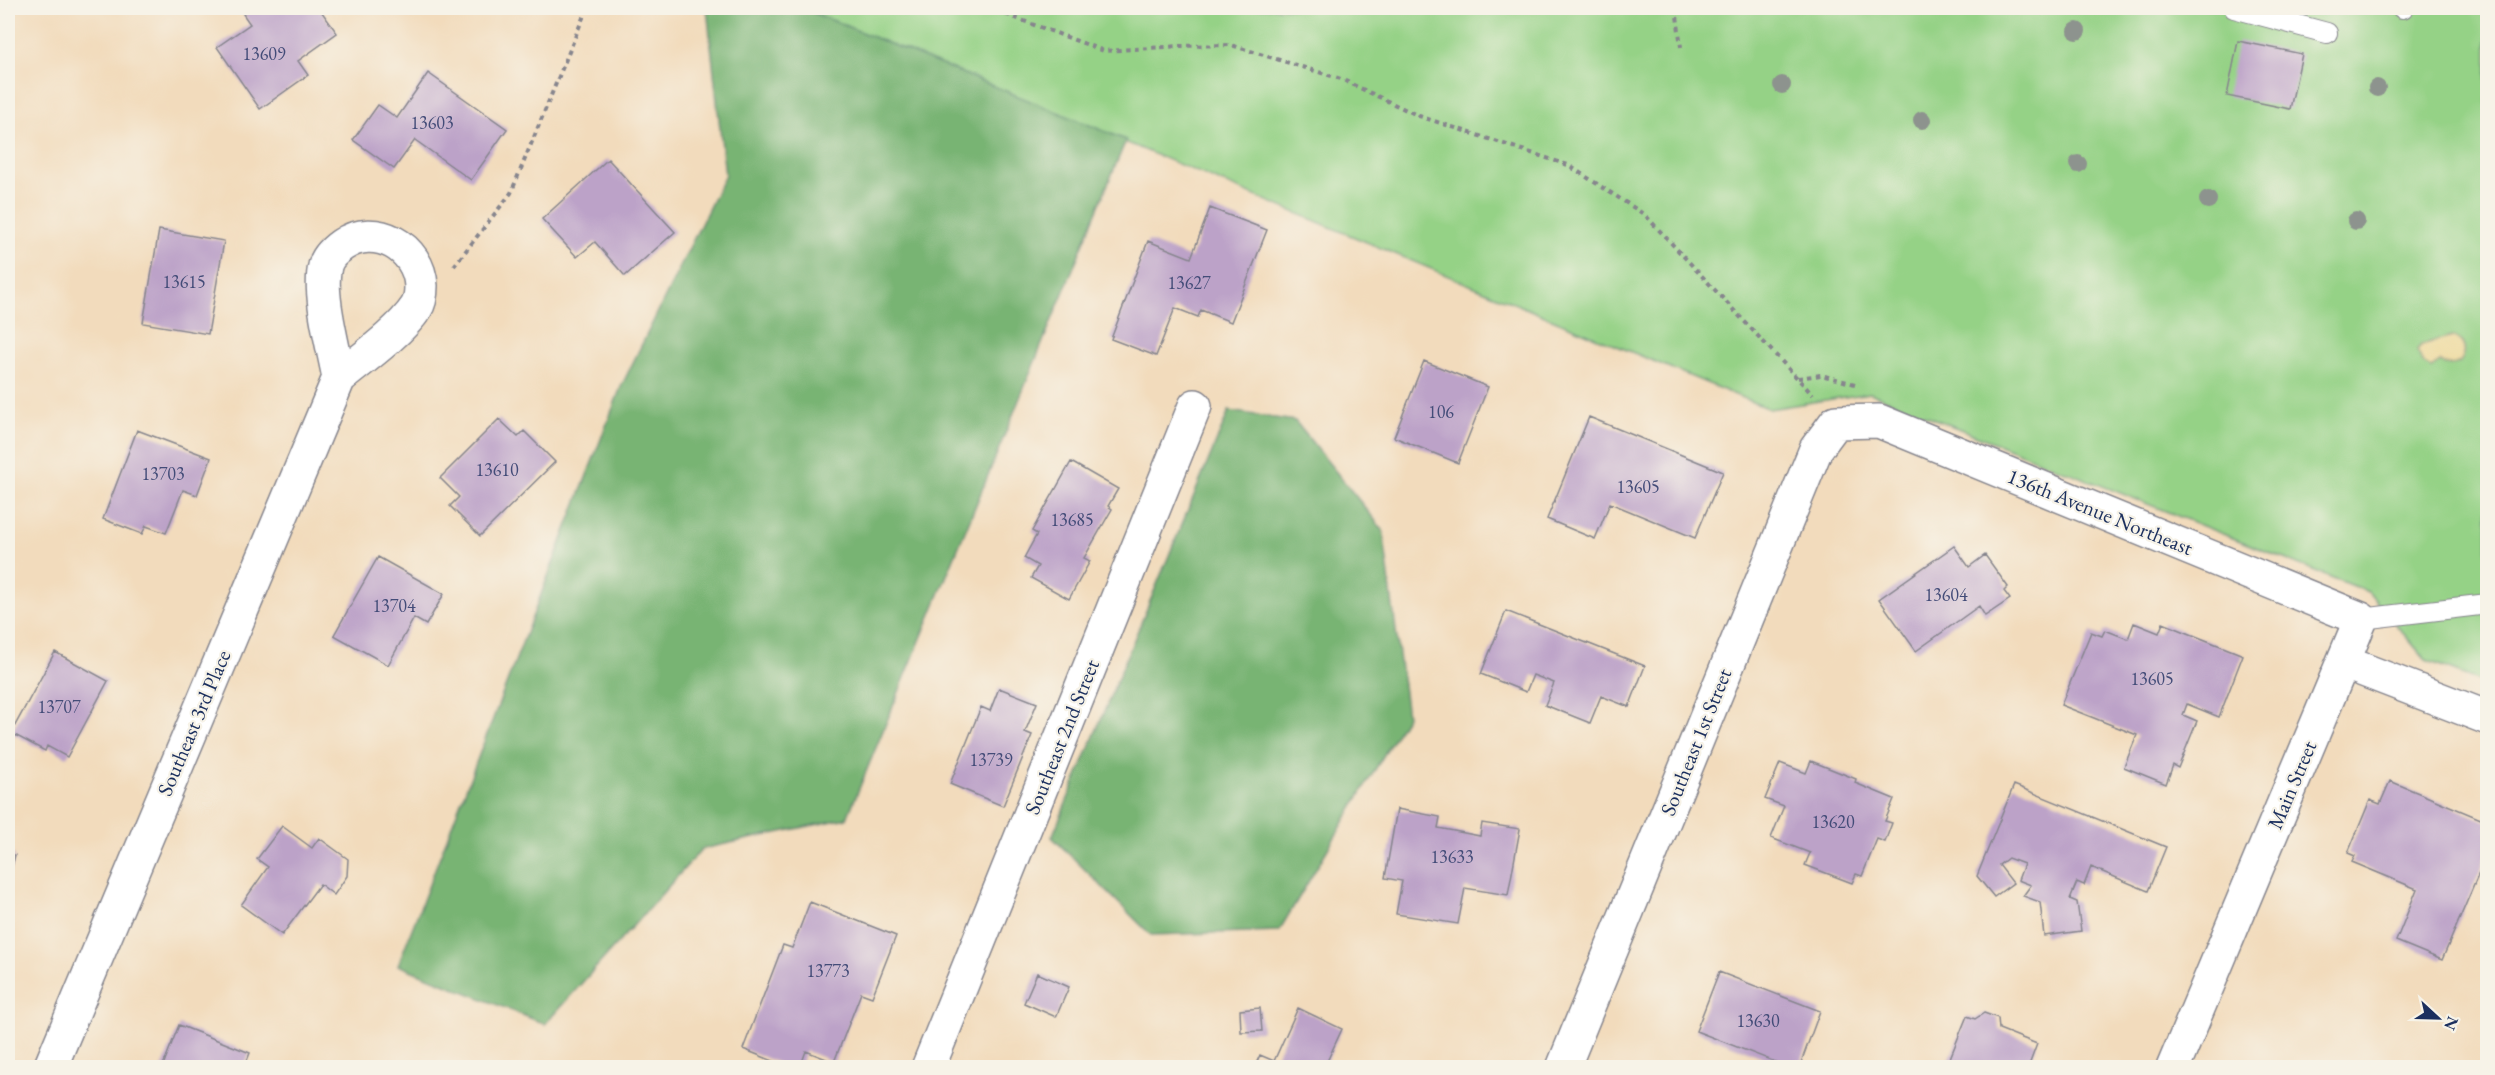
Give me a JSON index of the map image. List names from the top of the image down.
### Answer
{
  "streets": {
    "street": [
      "136th Avenue Northeast",
      "Southeast 3rd Place",
      "Southeast 2nd Street",
      "Southeast 1st Street",
      "Main Street"
    ]
  },
  "crossings": [
    ["136th Avenue Northeast", "Southeast 1st Street"],
    ["136th Avenue Northeast", "Main Street"]
  ],
  "house_numbers": [
    "13609",
    "13603",
    "13615",
    "13627",
    "106",
    "13610",
    "13703",
    "13605",
    "13685",
    "13604",
    "13704",
    "13605",
    "13707",
    "13739",
    "13620",
    "13633",
    "13773",
    "13630"
  ],
  "north": "right"
}
